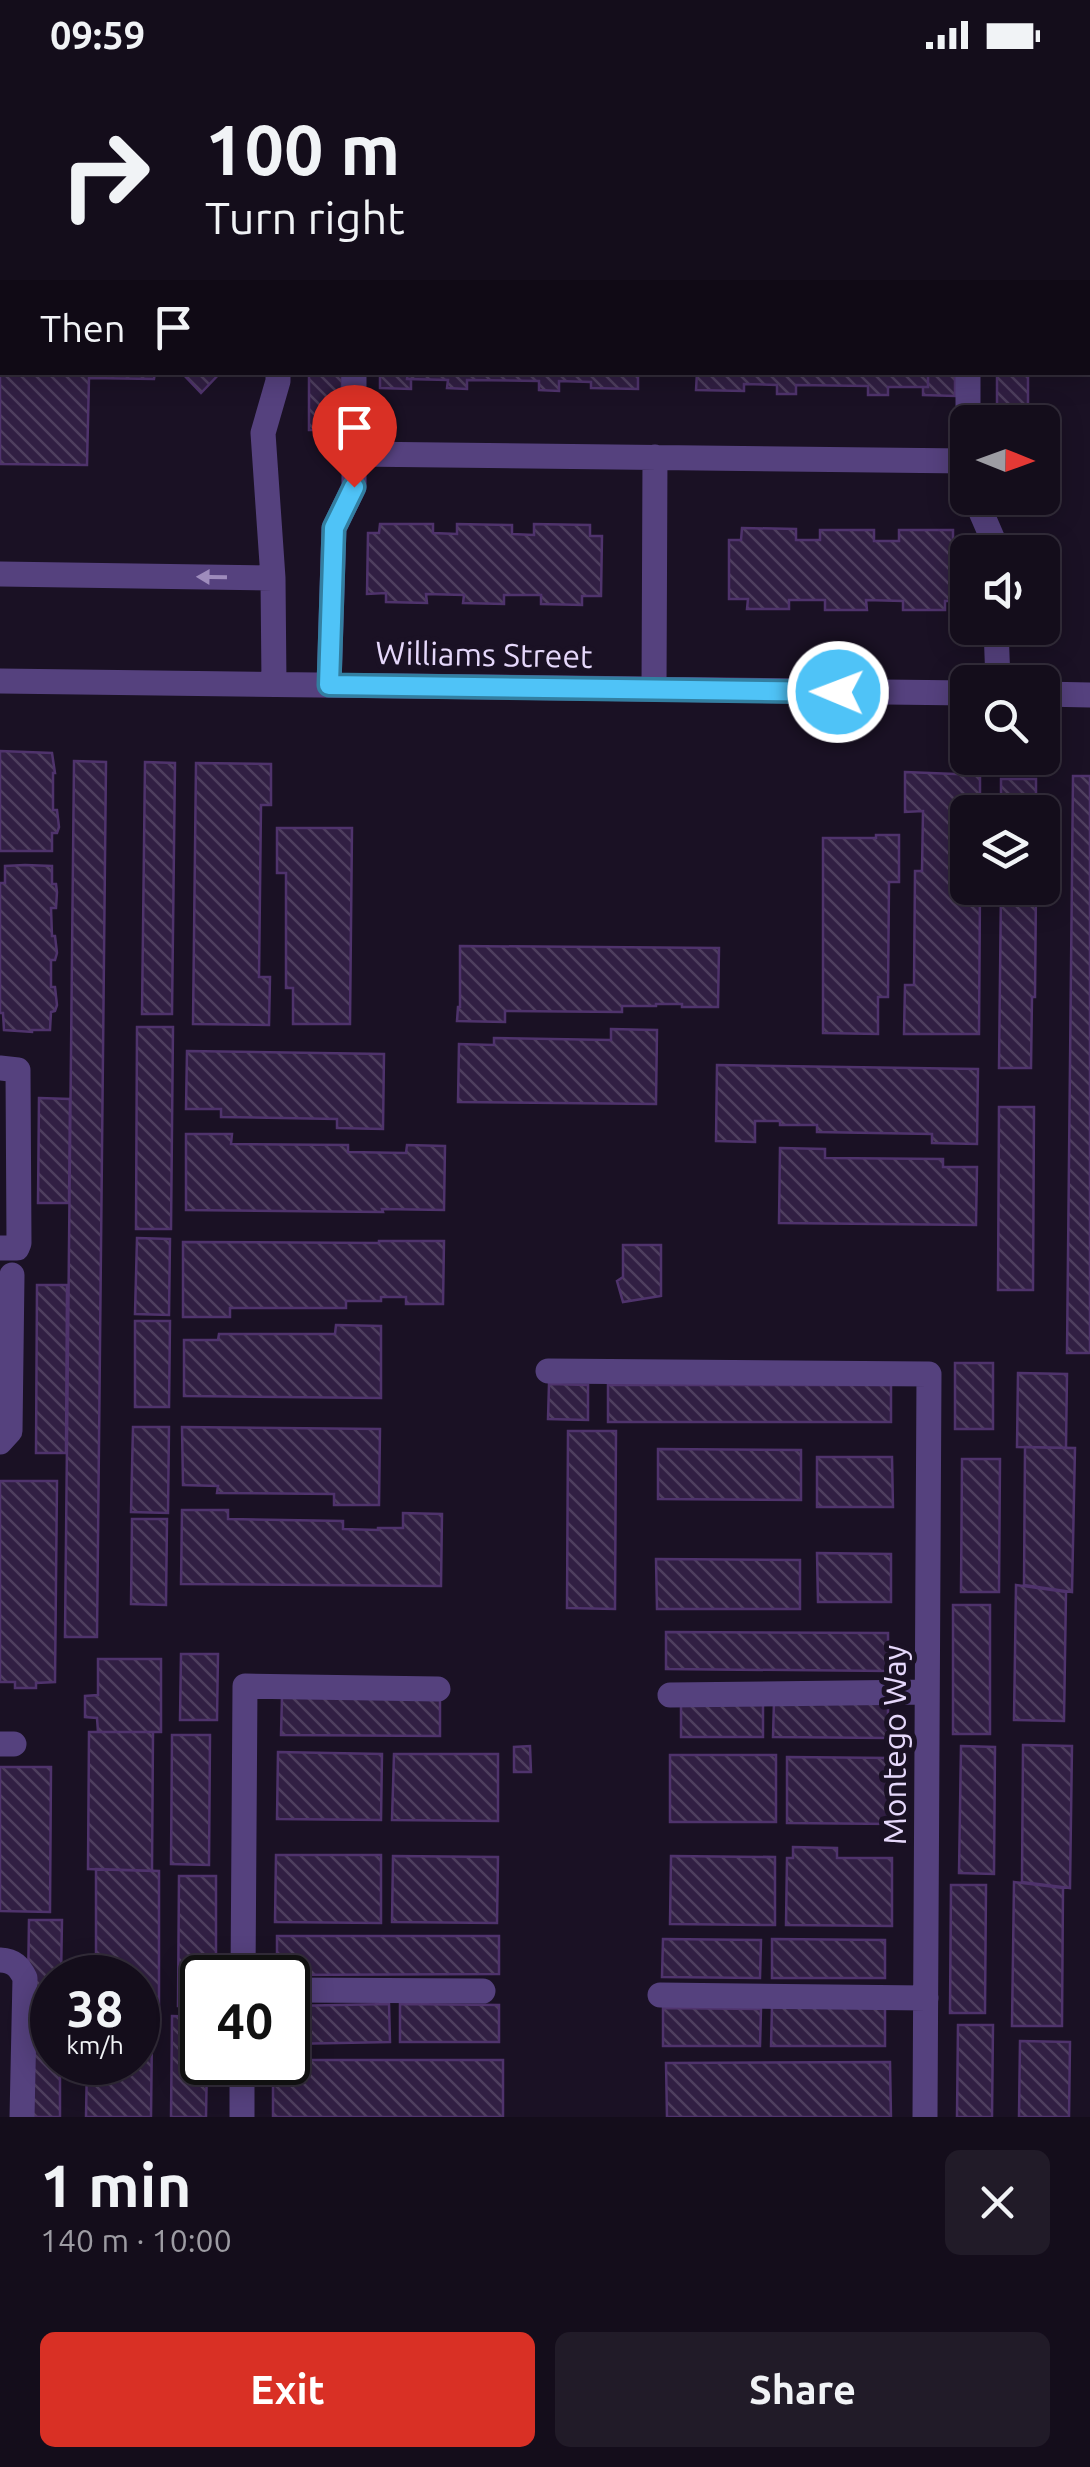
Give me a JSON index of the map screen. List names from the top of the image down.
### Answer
{
  "streets": {
    "street": ["Williams Street", "Montego Way"]
  },
  "north": "right",
  "page": {
    "status": "09:59",
    "turn": ["100 m", "Turn right"],
    "then": "Then",
    "speed": "38 km/h",
    "limit": "40",
    "heading": ["1 min", "140 m · 10:00"],
    "buttons": ["Exit", "Share"]
  }
}
